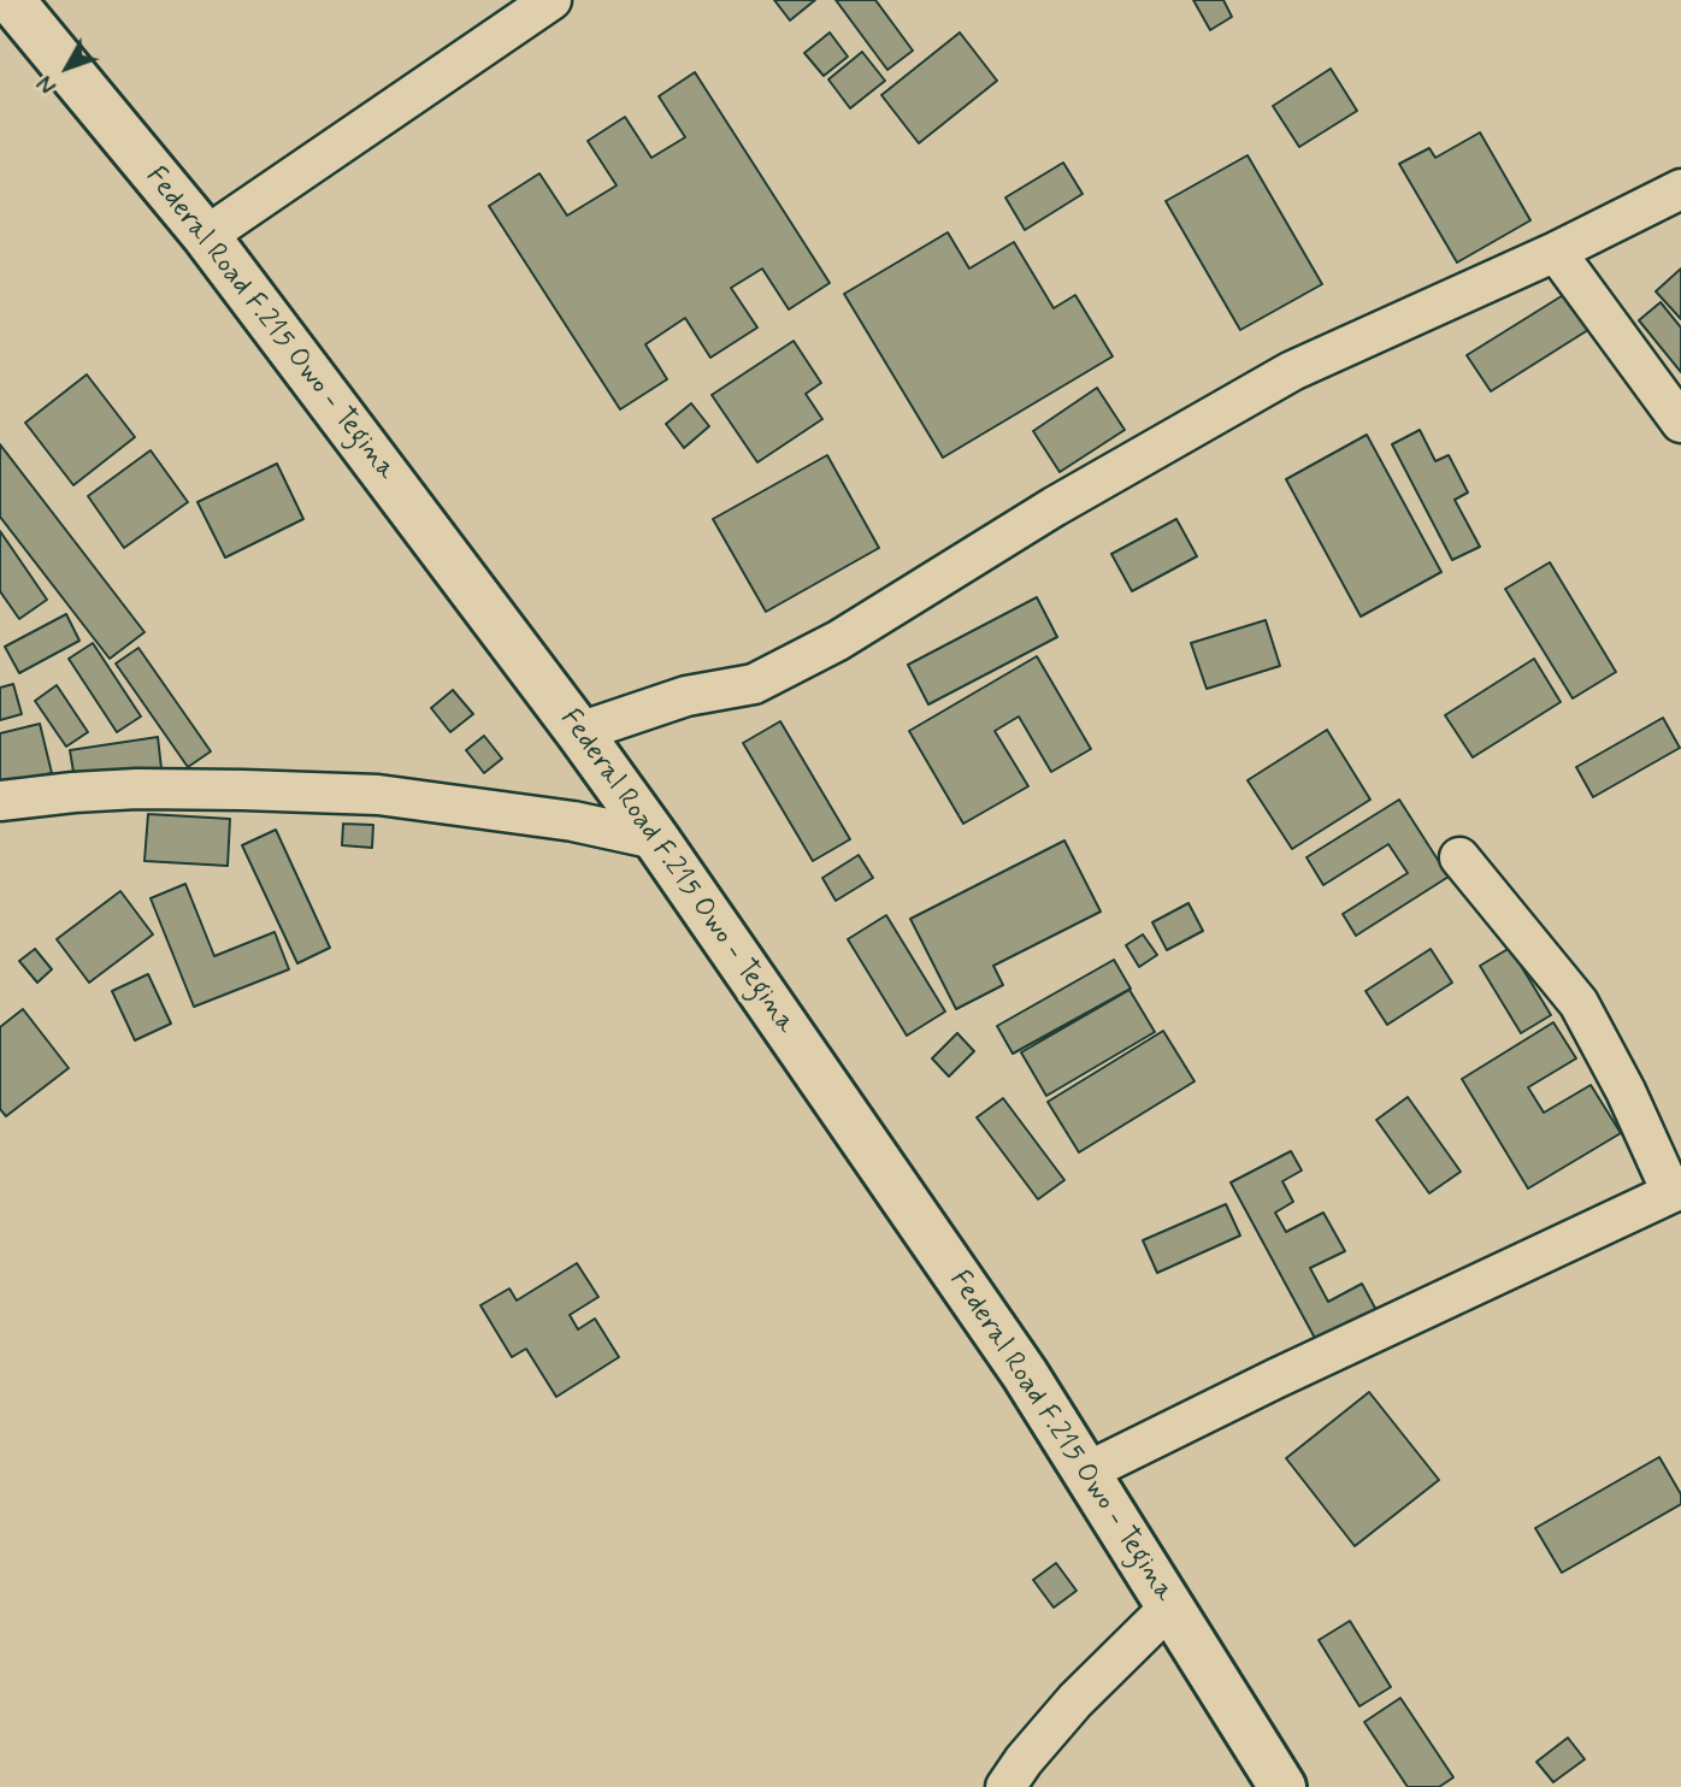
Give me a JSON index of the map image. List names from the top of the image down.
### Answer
{
  "streets": {
    "main road": ["Federal Road F.215 Owo - Tegina"]
  },
  "north": "bottom left"
}
